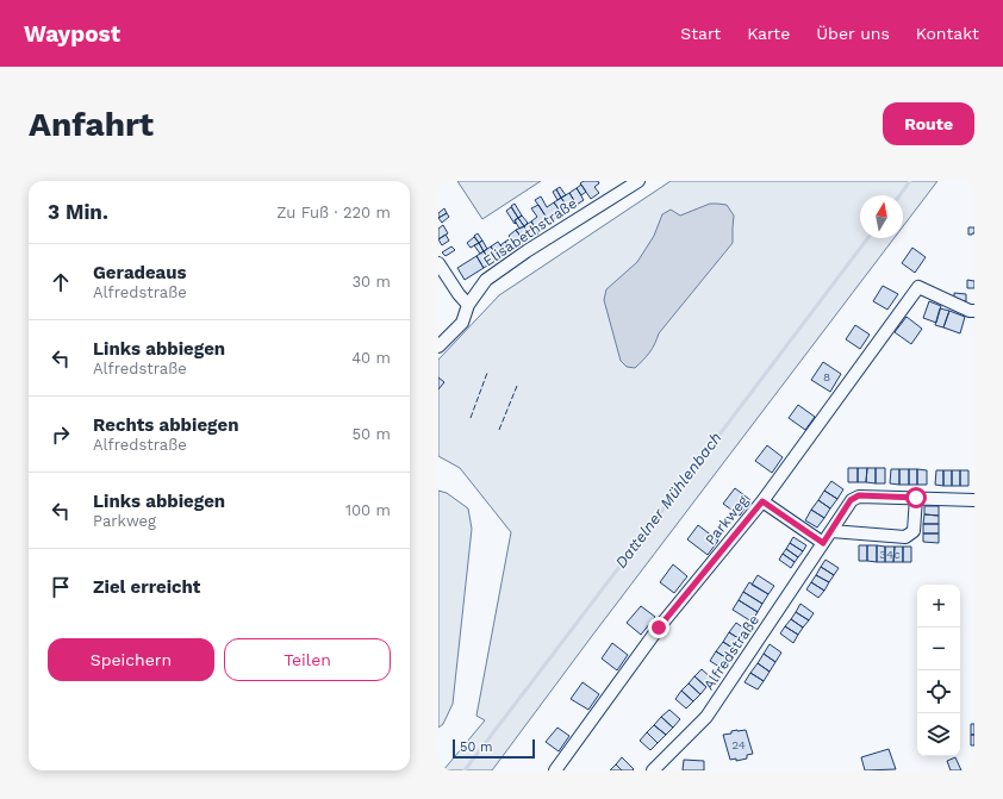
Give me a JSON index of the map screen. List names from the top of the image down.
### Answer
{
  "streets": {
    "street": ["Elisabethstraße", "Parkweg", "Alfredstraße"]
  },
  "water": ["Dattelner Mühlenbach"],
  "house_numbers": ["8", "34c", "24"],
  "scale_bar": "50 m",
  "north": "top",
  "page": {
    "header": "Waypost",
    "nav": [
      "Start",
      "Karte",
      "Über uns",
      "Kontakt"
    ],
    "buttons": [
      "Route",
      ["Speichern", "Teilen"]
    ],
    "title": "Anfahrt",
    "heading": ["3 Min.", "Zu Fuß · 220 m"],
    "list": [
      ["Geradeaus", "Alfredstraße", "30 m"],
      ["Links abbiegen", "Alfredstraße", "40 m"],
      ["Rechts abbiegen", "Alfredstraße", "50 m"],
      ["Links abbiegen", "Parkweg", "100 m"],
      "Ziel erreicht"
    ],
    "map_buttons": ["+", "−"],
    "scale": "50 m"
  }
}
